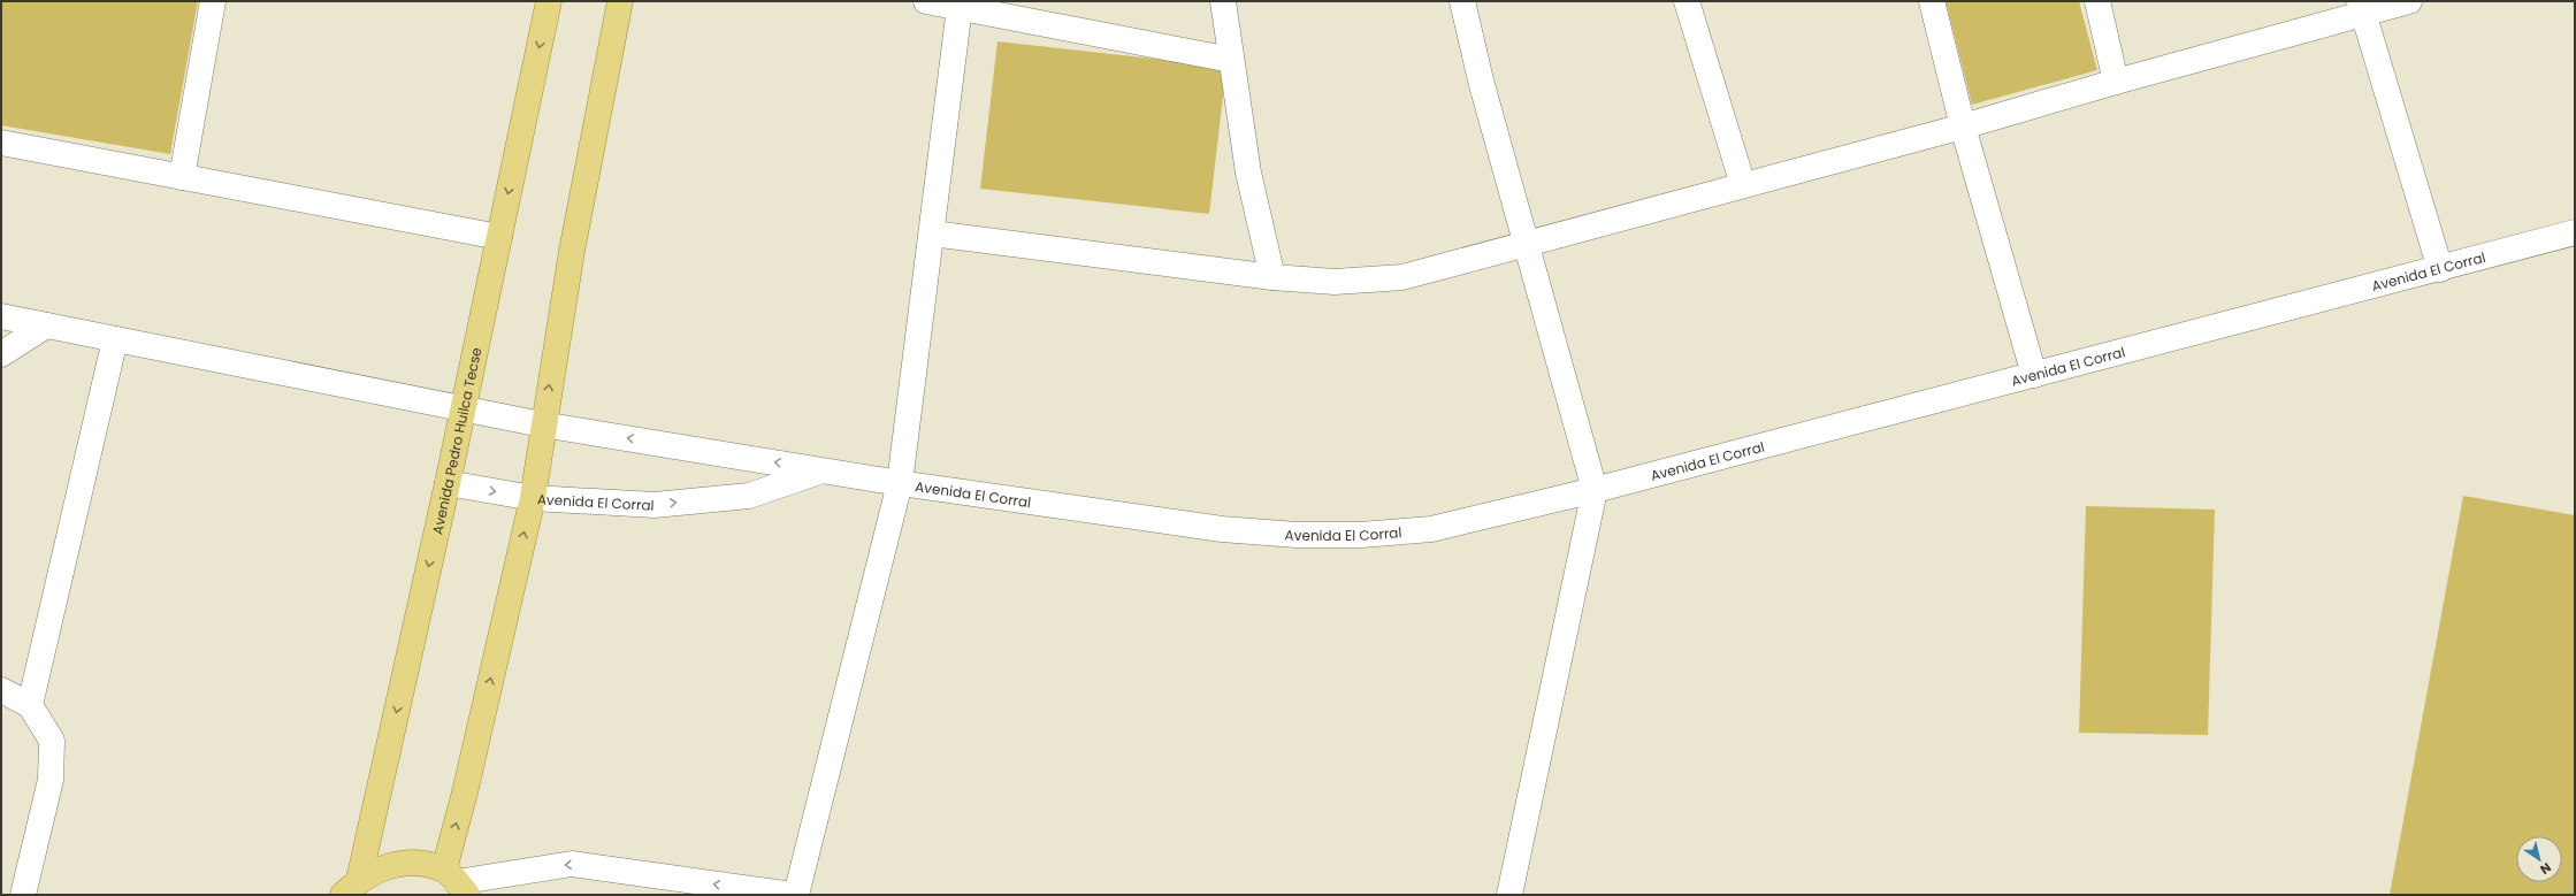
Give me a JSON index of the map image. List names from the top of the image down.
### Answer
{
  "streets": {
    "main road": ["Avenida Pedro Huilca Tecse"],
    "street": ["Avenida El Corral"]
  },
  "crossings": [
    ["Avenida El Corral", "Avenida Pedro Huilca Tecse"]
  ],
  "north": "bottom right"
}
